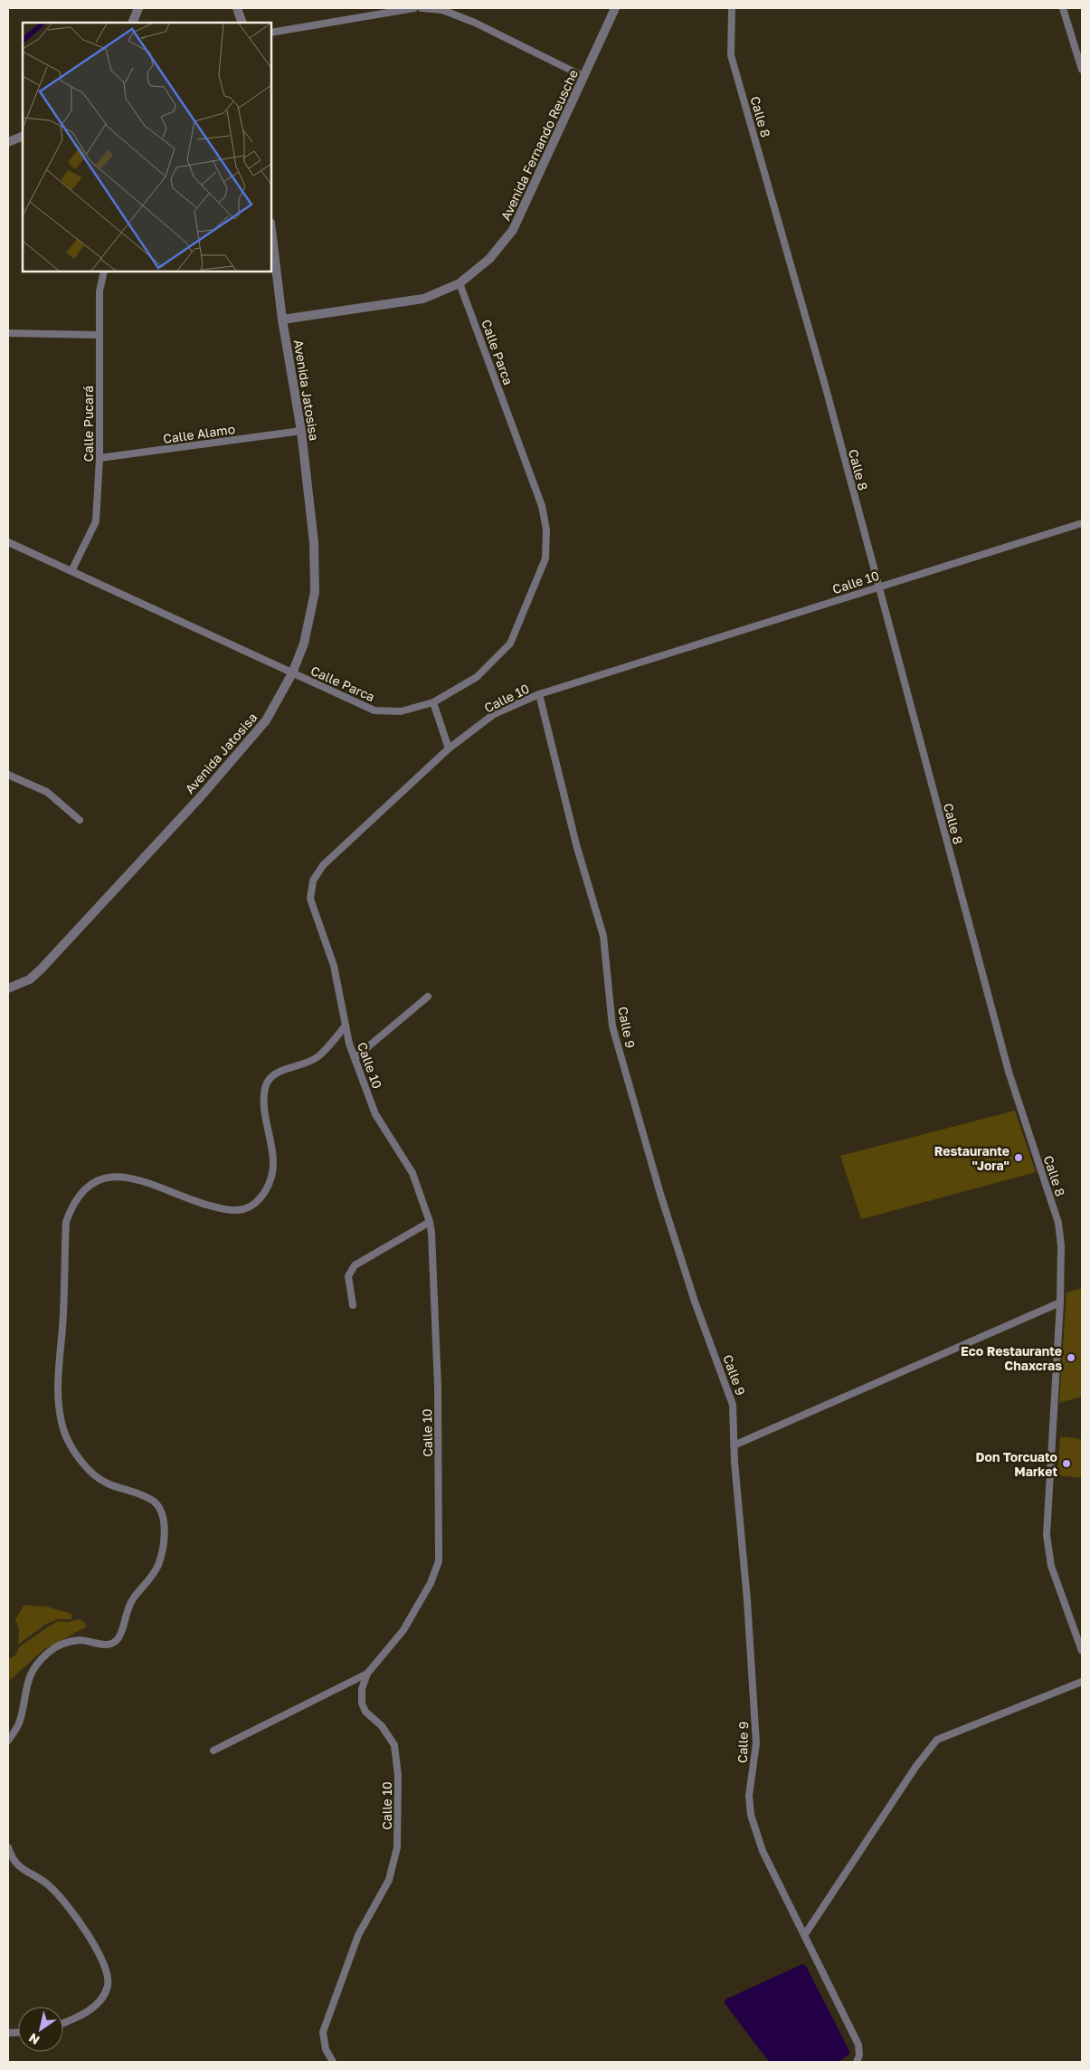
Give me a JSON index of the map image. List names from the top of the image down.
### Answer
{
  "streets": {
    "street": [
      "Calle 8",
      "Avenida Fernando Reusche",
      "Calle Parca",
      "Avenida Jatosisa",
      "Calle Pucará",
      "Calle Alamo",
      "Calle 10",
      "Calle 9"
    ]
  },
  "crossings": [
    ["Calle 8", "Calle 10"],
    ["Avenida Fernando Reusche", "Calle Parca"],
    ["Avenida Fernando Reusche", "Avenida Jatosisa"],
    ["Calle Parca", "Avenida Jatosisa"],
    ["Calle Parca", "Calle Pucará"],
    ["Avenida Jatosisa", "Calle Alamo"],
    ["Calle Pucará", "Calle Alamo"],
    ["Calle 10", "Calle 9"]
  ],
  "places": ["Restaurante \"Jora\"", "Eco Restaurante Chaxcras", "Don Torcuato Market"],
  "north": "bottom left"
}
